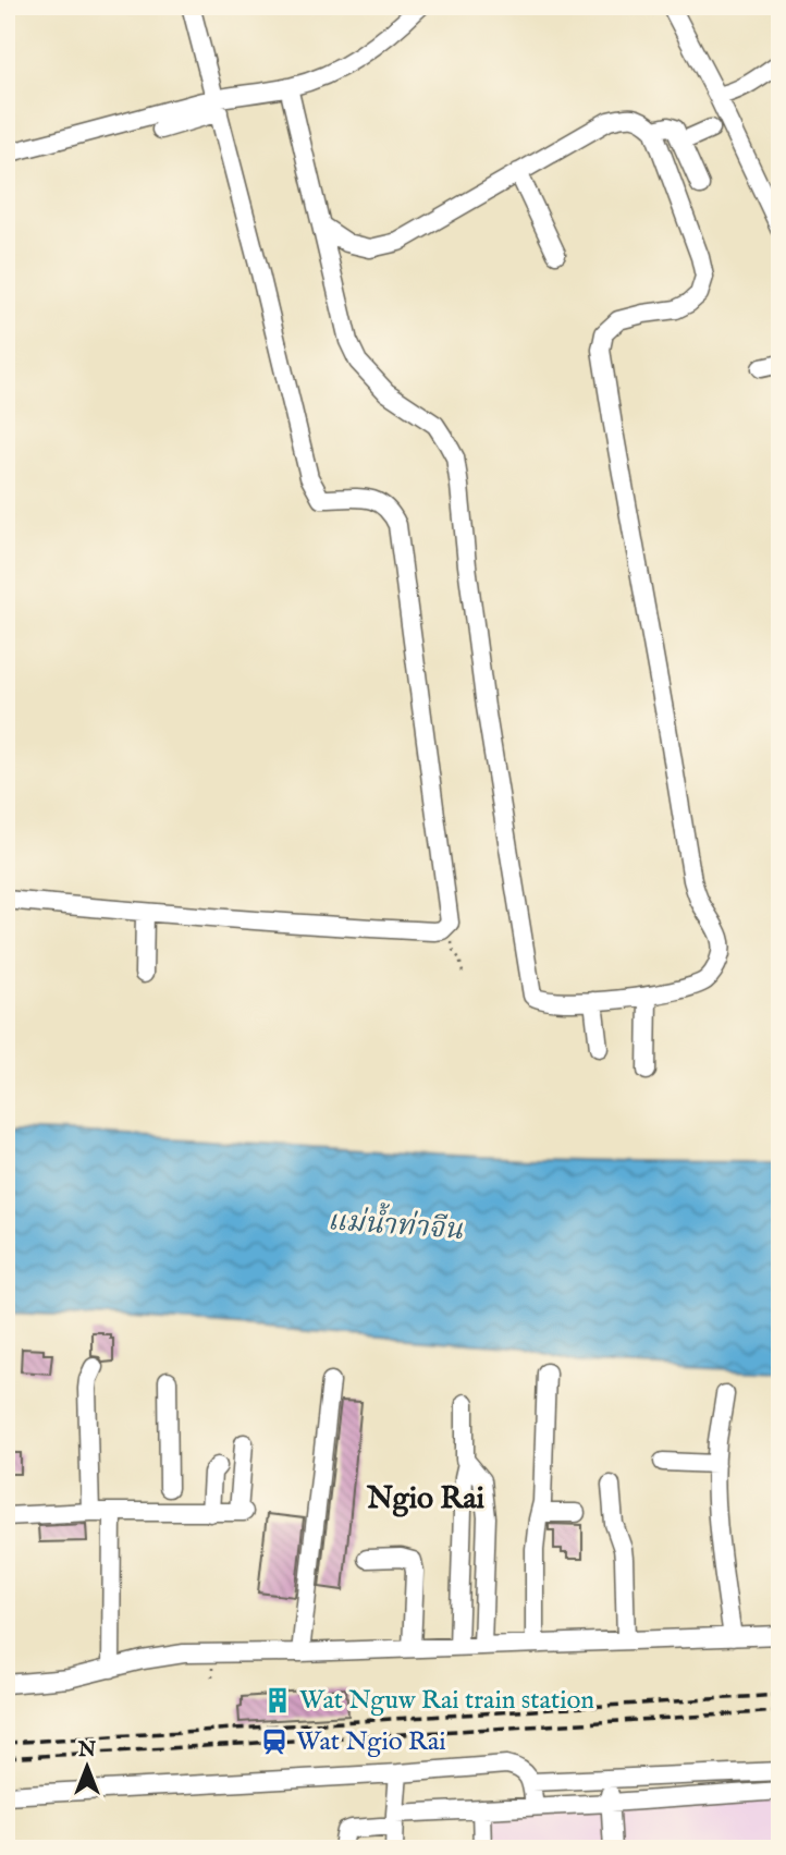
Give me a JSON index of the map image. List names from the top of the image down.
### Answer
{
  "districts": ["Ngio Rai"],
  "water": ["แม่น้ำท่าจีน"],
  "places": {
    "building": ["Wat Nguw Rai train station"],
    "station": ["Wat Ngio Rai"]
  },
  "north": "top"
}
